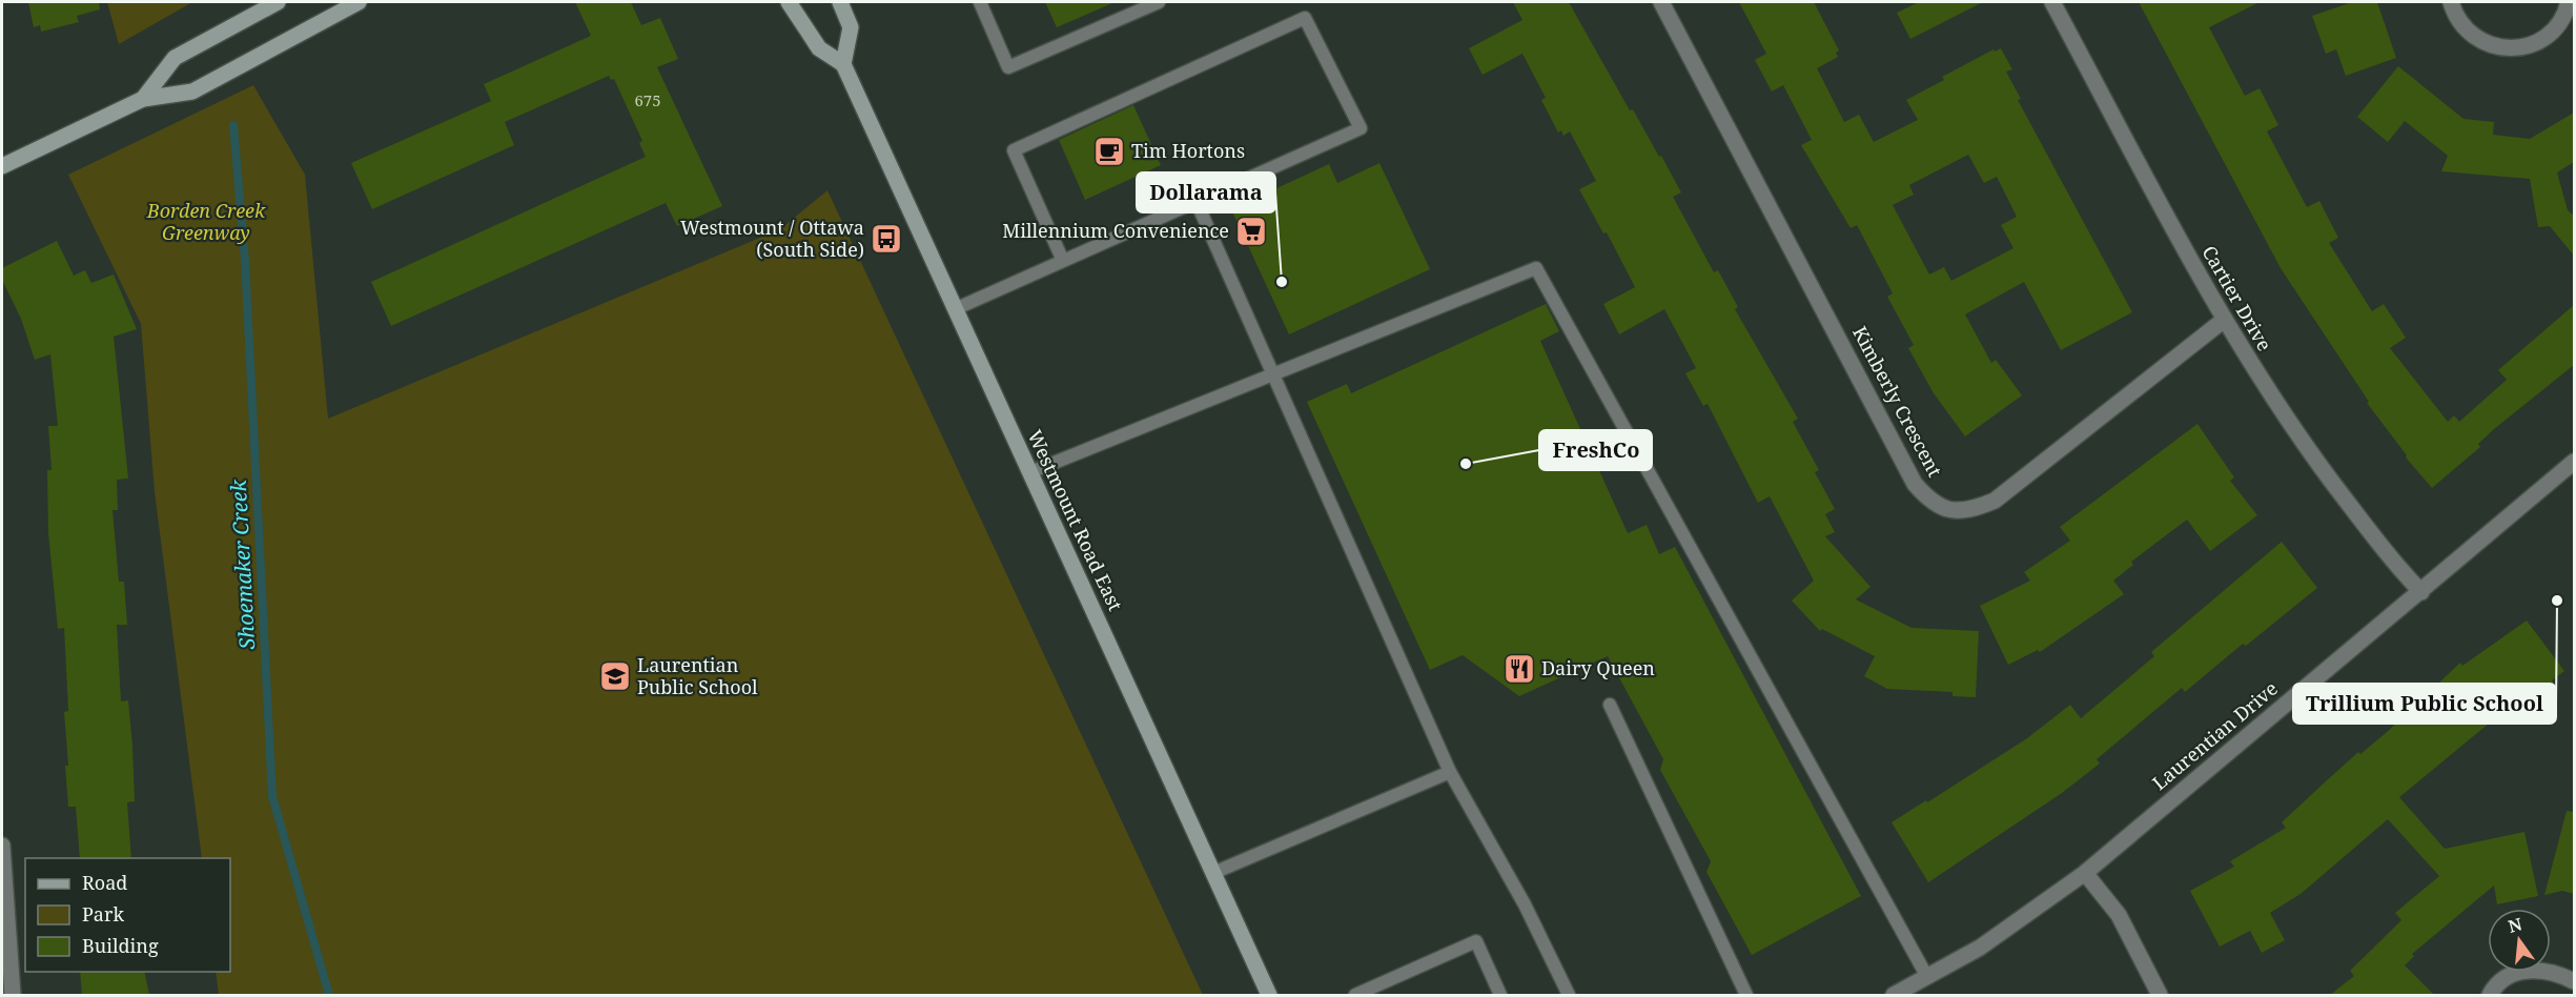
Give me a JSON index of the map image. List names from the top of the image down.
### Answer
{
  "streets": {
    "main road": ["Westmount Road East"],
    "street": ["Cartier Drive", "Kimberly Crescent", "Laurentian Drive"]
  },
  "crossings": [
    ["Cartier Drive", "Kimberly Crescent"],
    ["Cartier Drive", "Laurentian Drive"]
  ],
  "water": ["Shoemaker Creek"],
  "parks": ["Borden Creek Greenway"],
  "places": {
    "cafe": ["Tim Hortons"],
    "supermarket": ["Millennium Convenience"],
    "bus stop": ["Westmount / Ottawa (South Side)"],
    "other": ["Dollarama", "FreshCo", "Trillium Public School"],
    "restaurant": ["Dairy Queen"],
    "school or university": ["Laurentian Public School"]
  },
  "house_numbers": ["675"],
  "legend": ["Road", "Park", "Building"],
  "north": "top"
}
